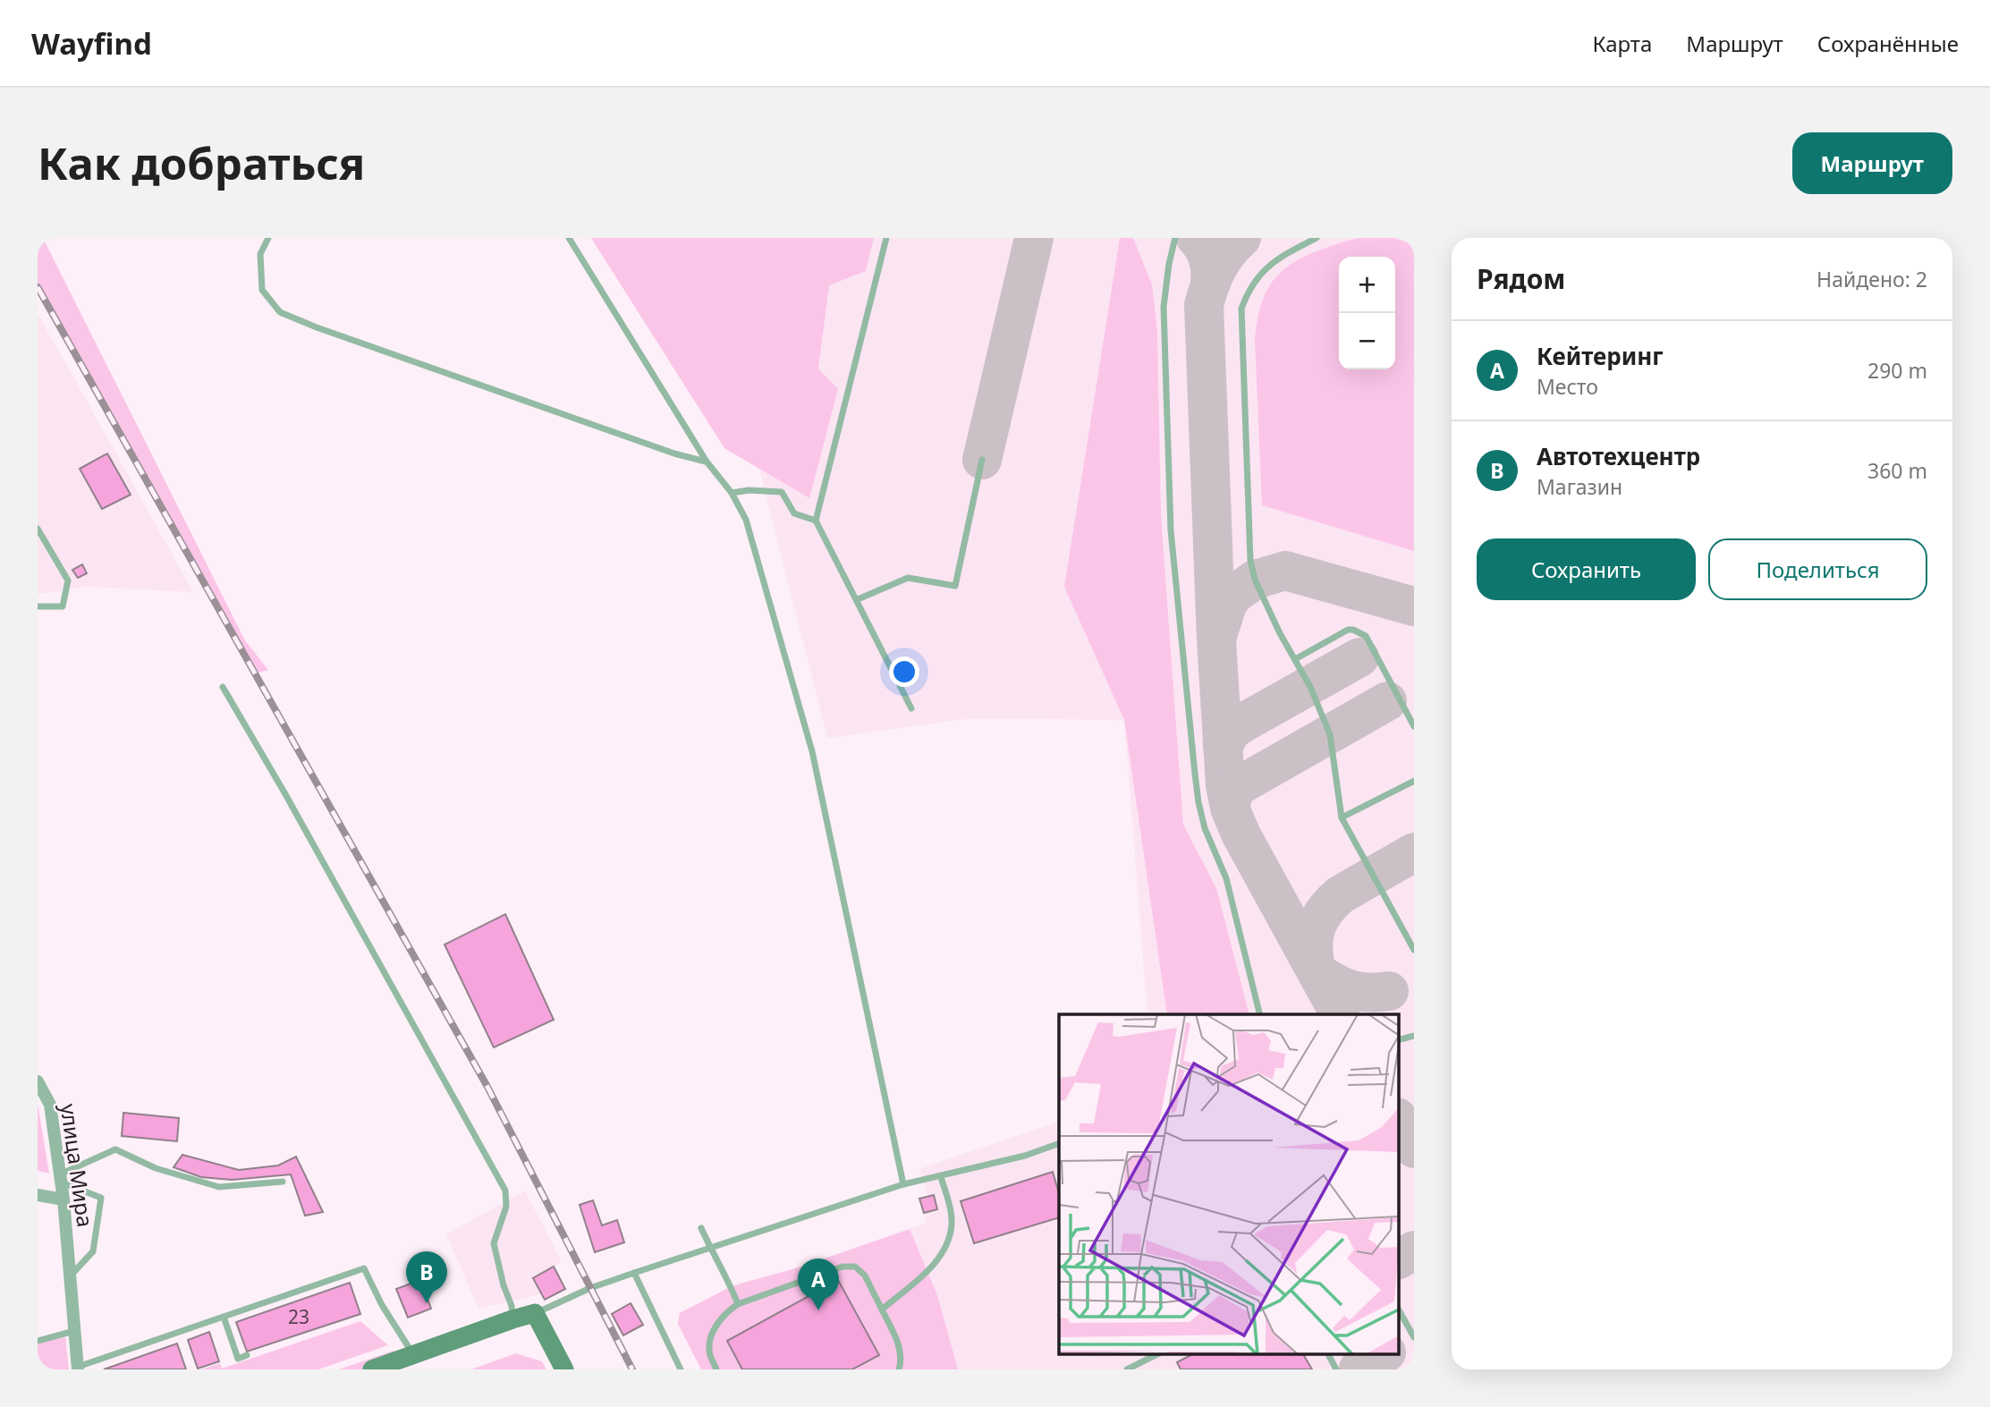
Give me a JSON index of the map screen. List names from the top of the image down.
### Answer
{
  "streets": {
    "street": ["улица Мира"]
  },
  "house_numbers": ["23"],
  "page": {
    "header": "Wayfind",
    "nav": ["Карта", "Маршрут", "Сохранённые"],
    "buttons": [
      "Маршрут",
      ["Сохранить", "Поделиться"]
    ],
    "title": "Как добраться",
    "heading": ["Рядом", "Найдено: 2"],
    "map_buttons": ["+", "−"],
    "list": [
      {
        "mark": "A",
        "name": "Кейтеринг",
        "note": "Место",
        "value": "290 m"
      },
      {
        "mark": "B",
        "name": "Автотехцентр",
        "note": "Магазин",
        "value": "360 m"
      }
    ],
    "pins": ["B", "A"]
  }
}
